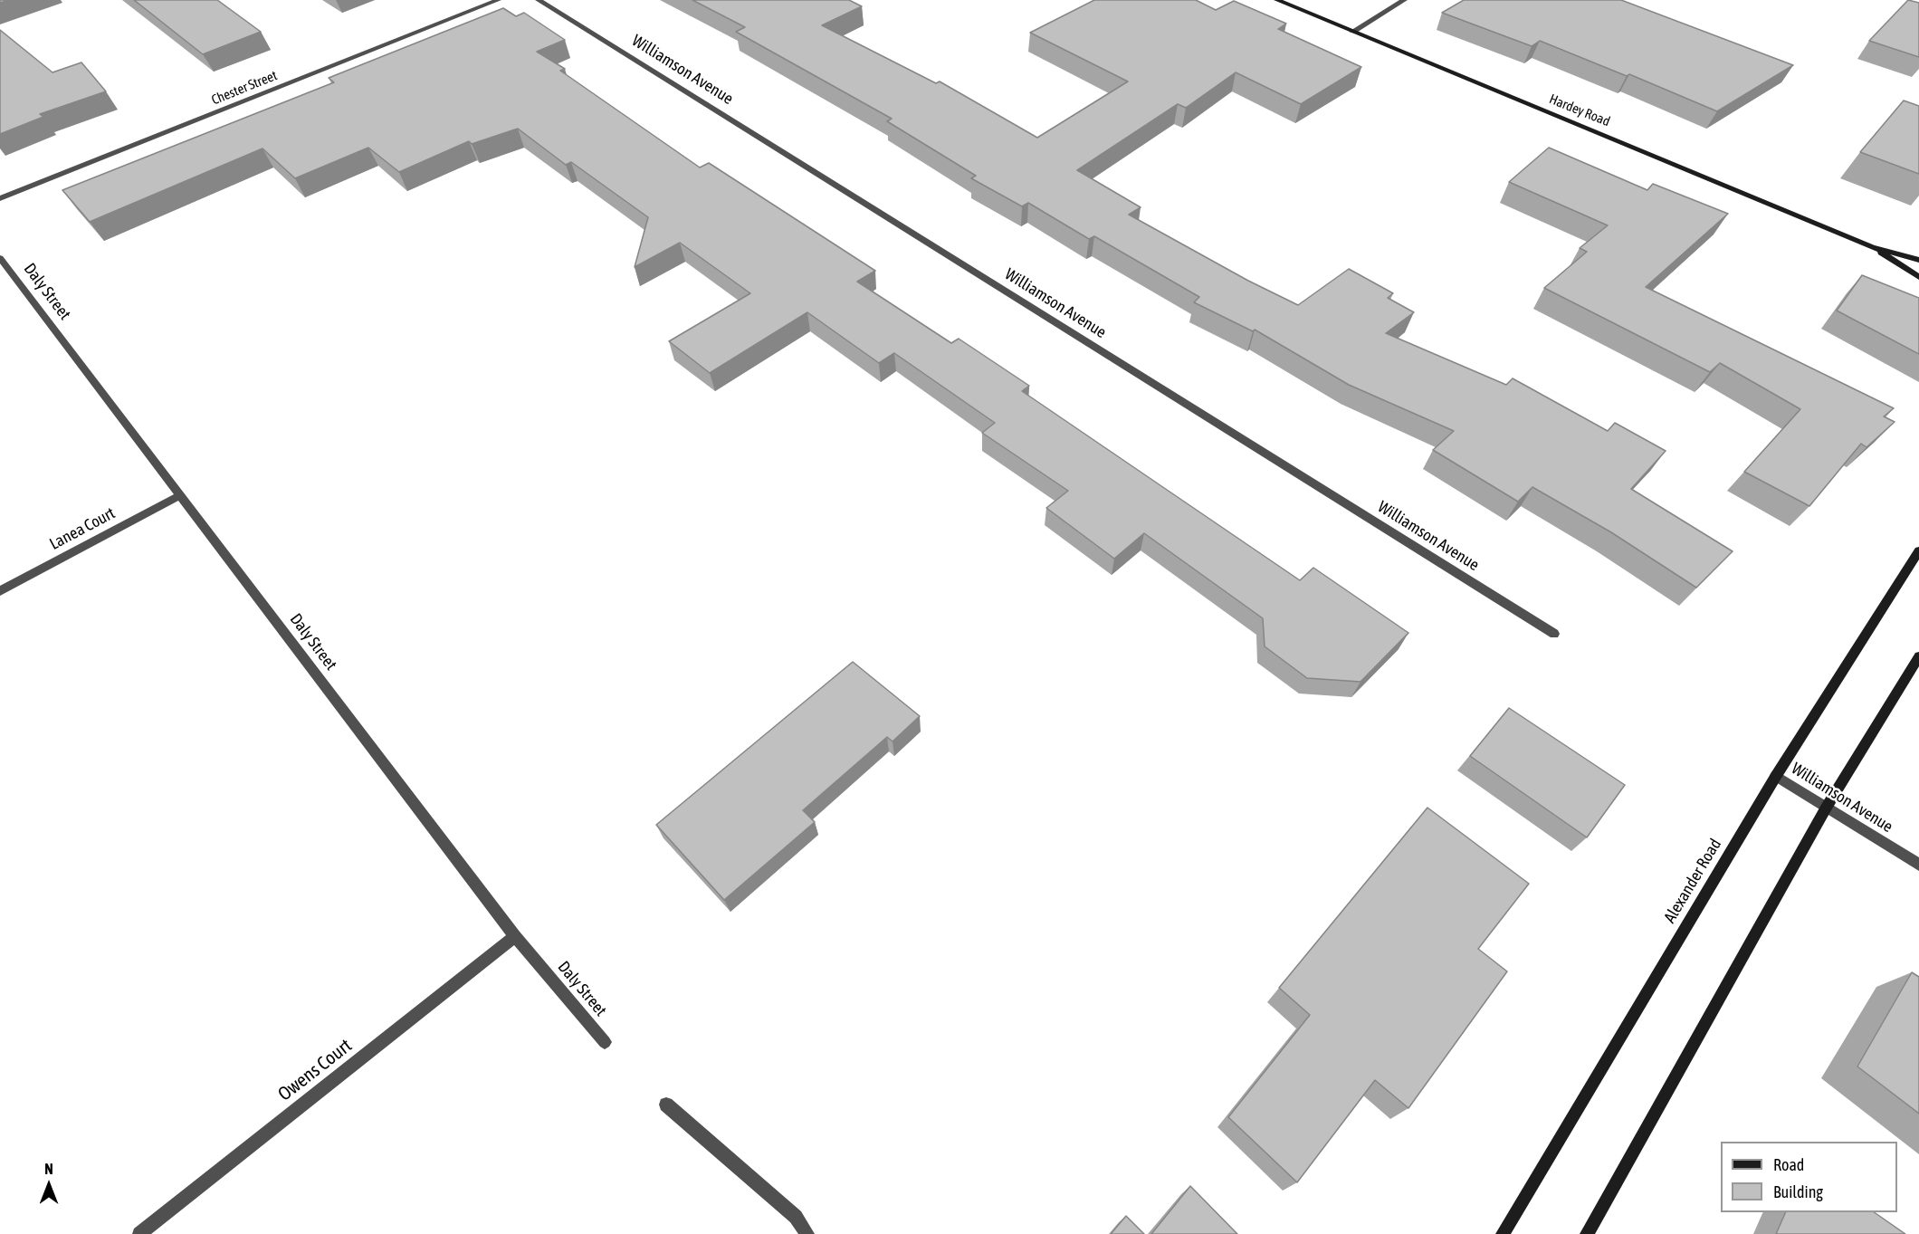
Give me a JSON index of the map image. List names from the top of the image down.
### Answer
{
  "streets": {
    "main road": ["Hardey Road", "Alexander Road"],
    "street": [
      "Williamson Avenue",
      "Chester Street",
      "Daly Street",
      "Lanea Court",
      "Owens Court"
    ]
  },
  "crossings": [
    ["Williamson Avenue", "Alexander Road"],
    ["Daly Street", "Lanea Court"],
    ["Daly Street", "Owens Court"]
  ],
  "legend": ["Road", "Building"],
  "north": "top"
}
